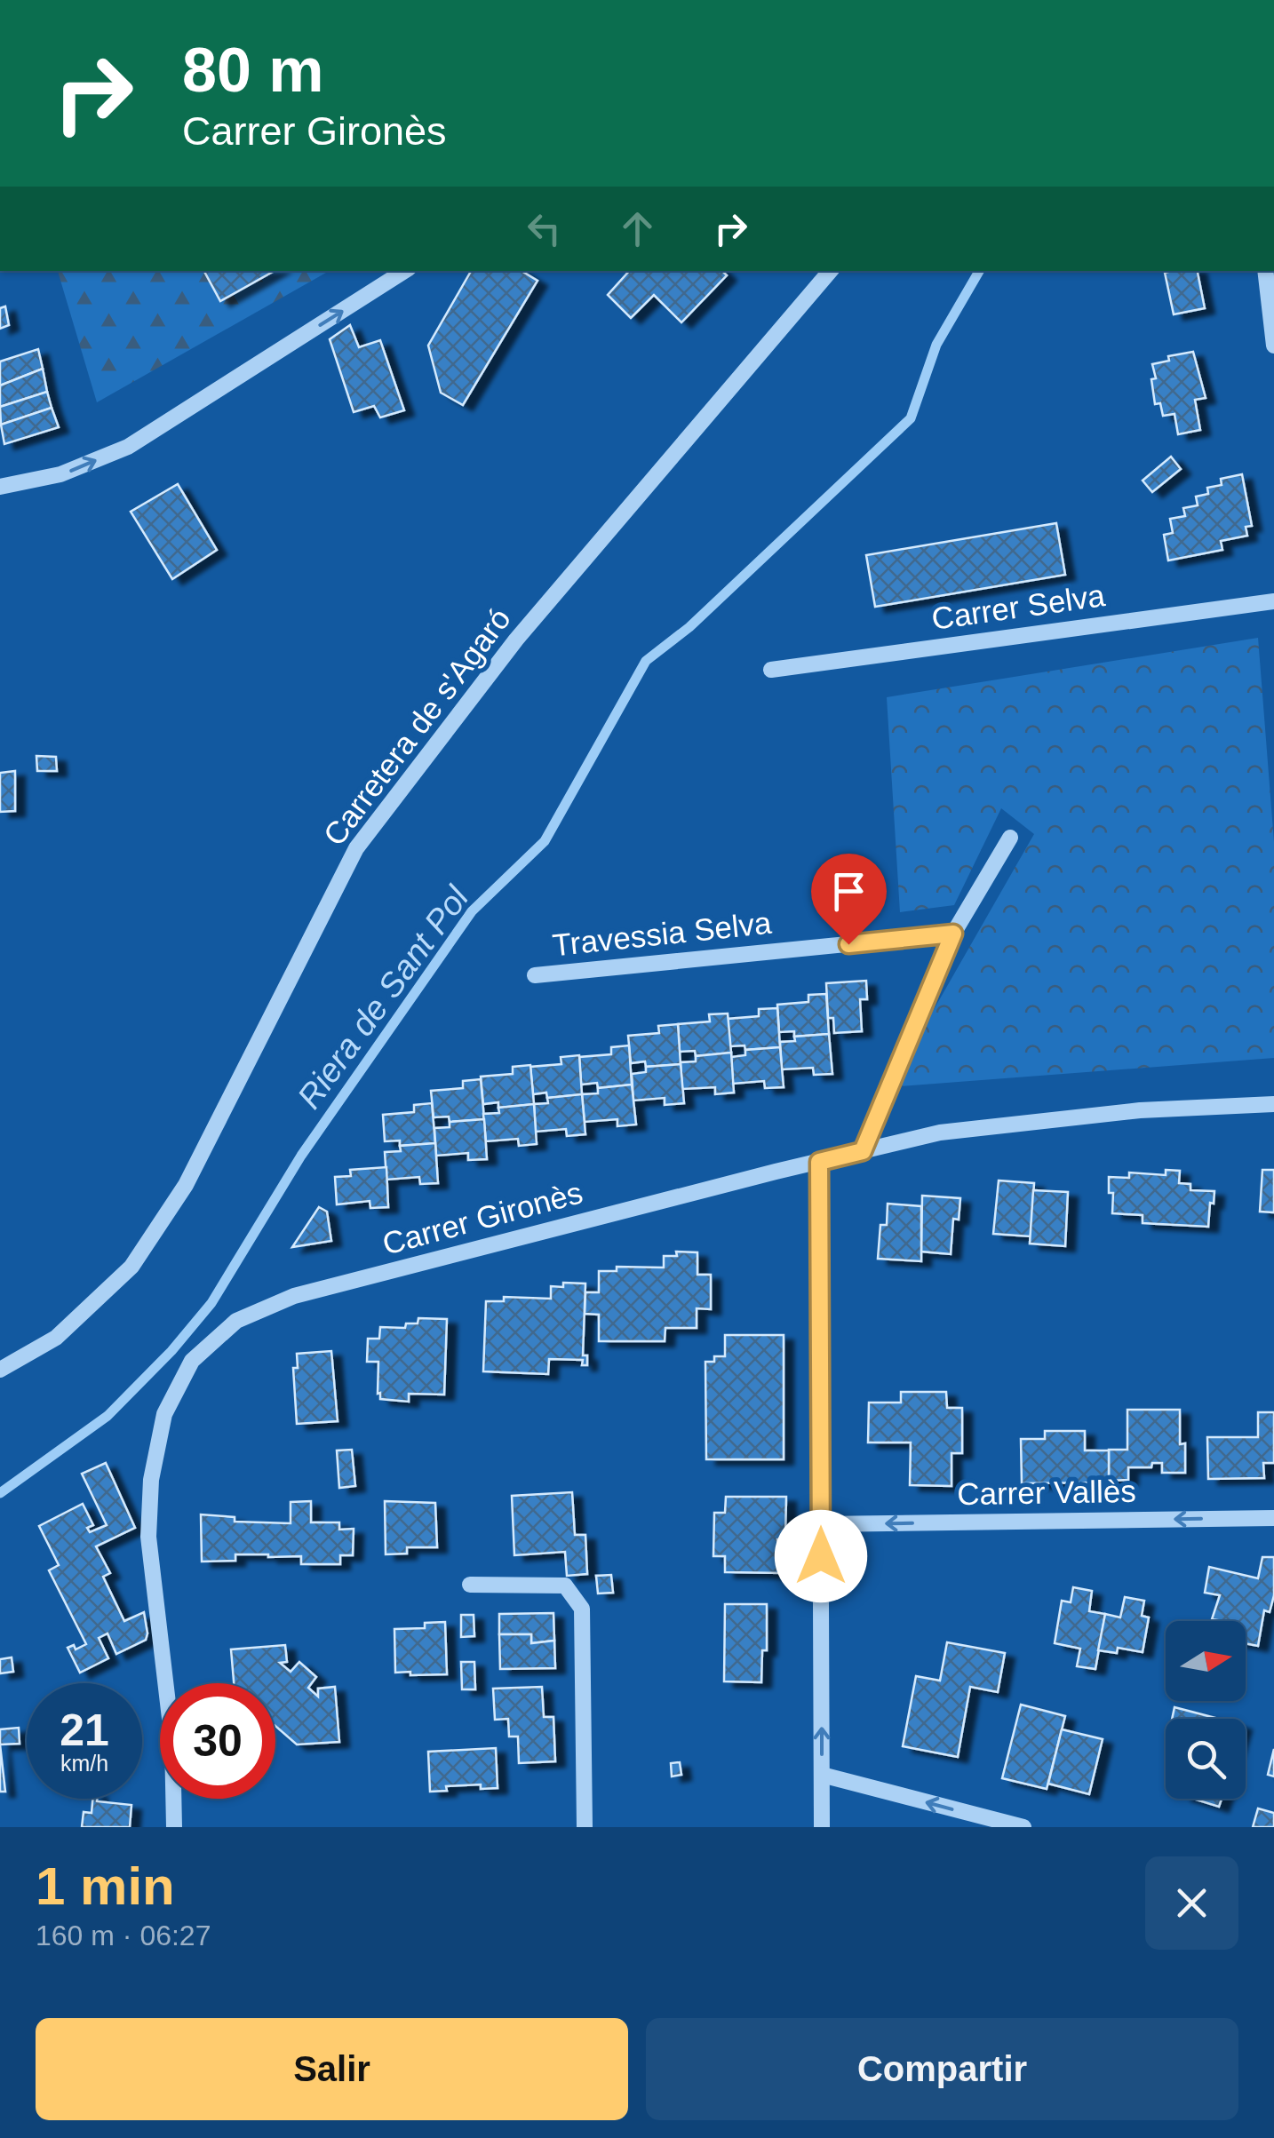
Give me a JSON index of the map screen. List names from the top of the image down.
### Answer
{
  "streets": {
    "street": [
      "Carrer Selva",
      "Carretera de s'Agaró",
      "Travessia Selva",
      "Carrer Gironès",
      "Carrer Vallès"
    ]
  },
  "one_way": ["Carrer Vallès"],
  "water": ["Riera de Sant Pol"],
  "north": "right",
  "page": {
    "turn": ["80 m", "Carrer Gironès"],
    "speed": "21 km/h",
    "limit": "30",
    "heading": ["1 min", "160 m · 06:27"],
    "buttons": ["Salir", "Compartir"]
  }
}
